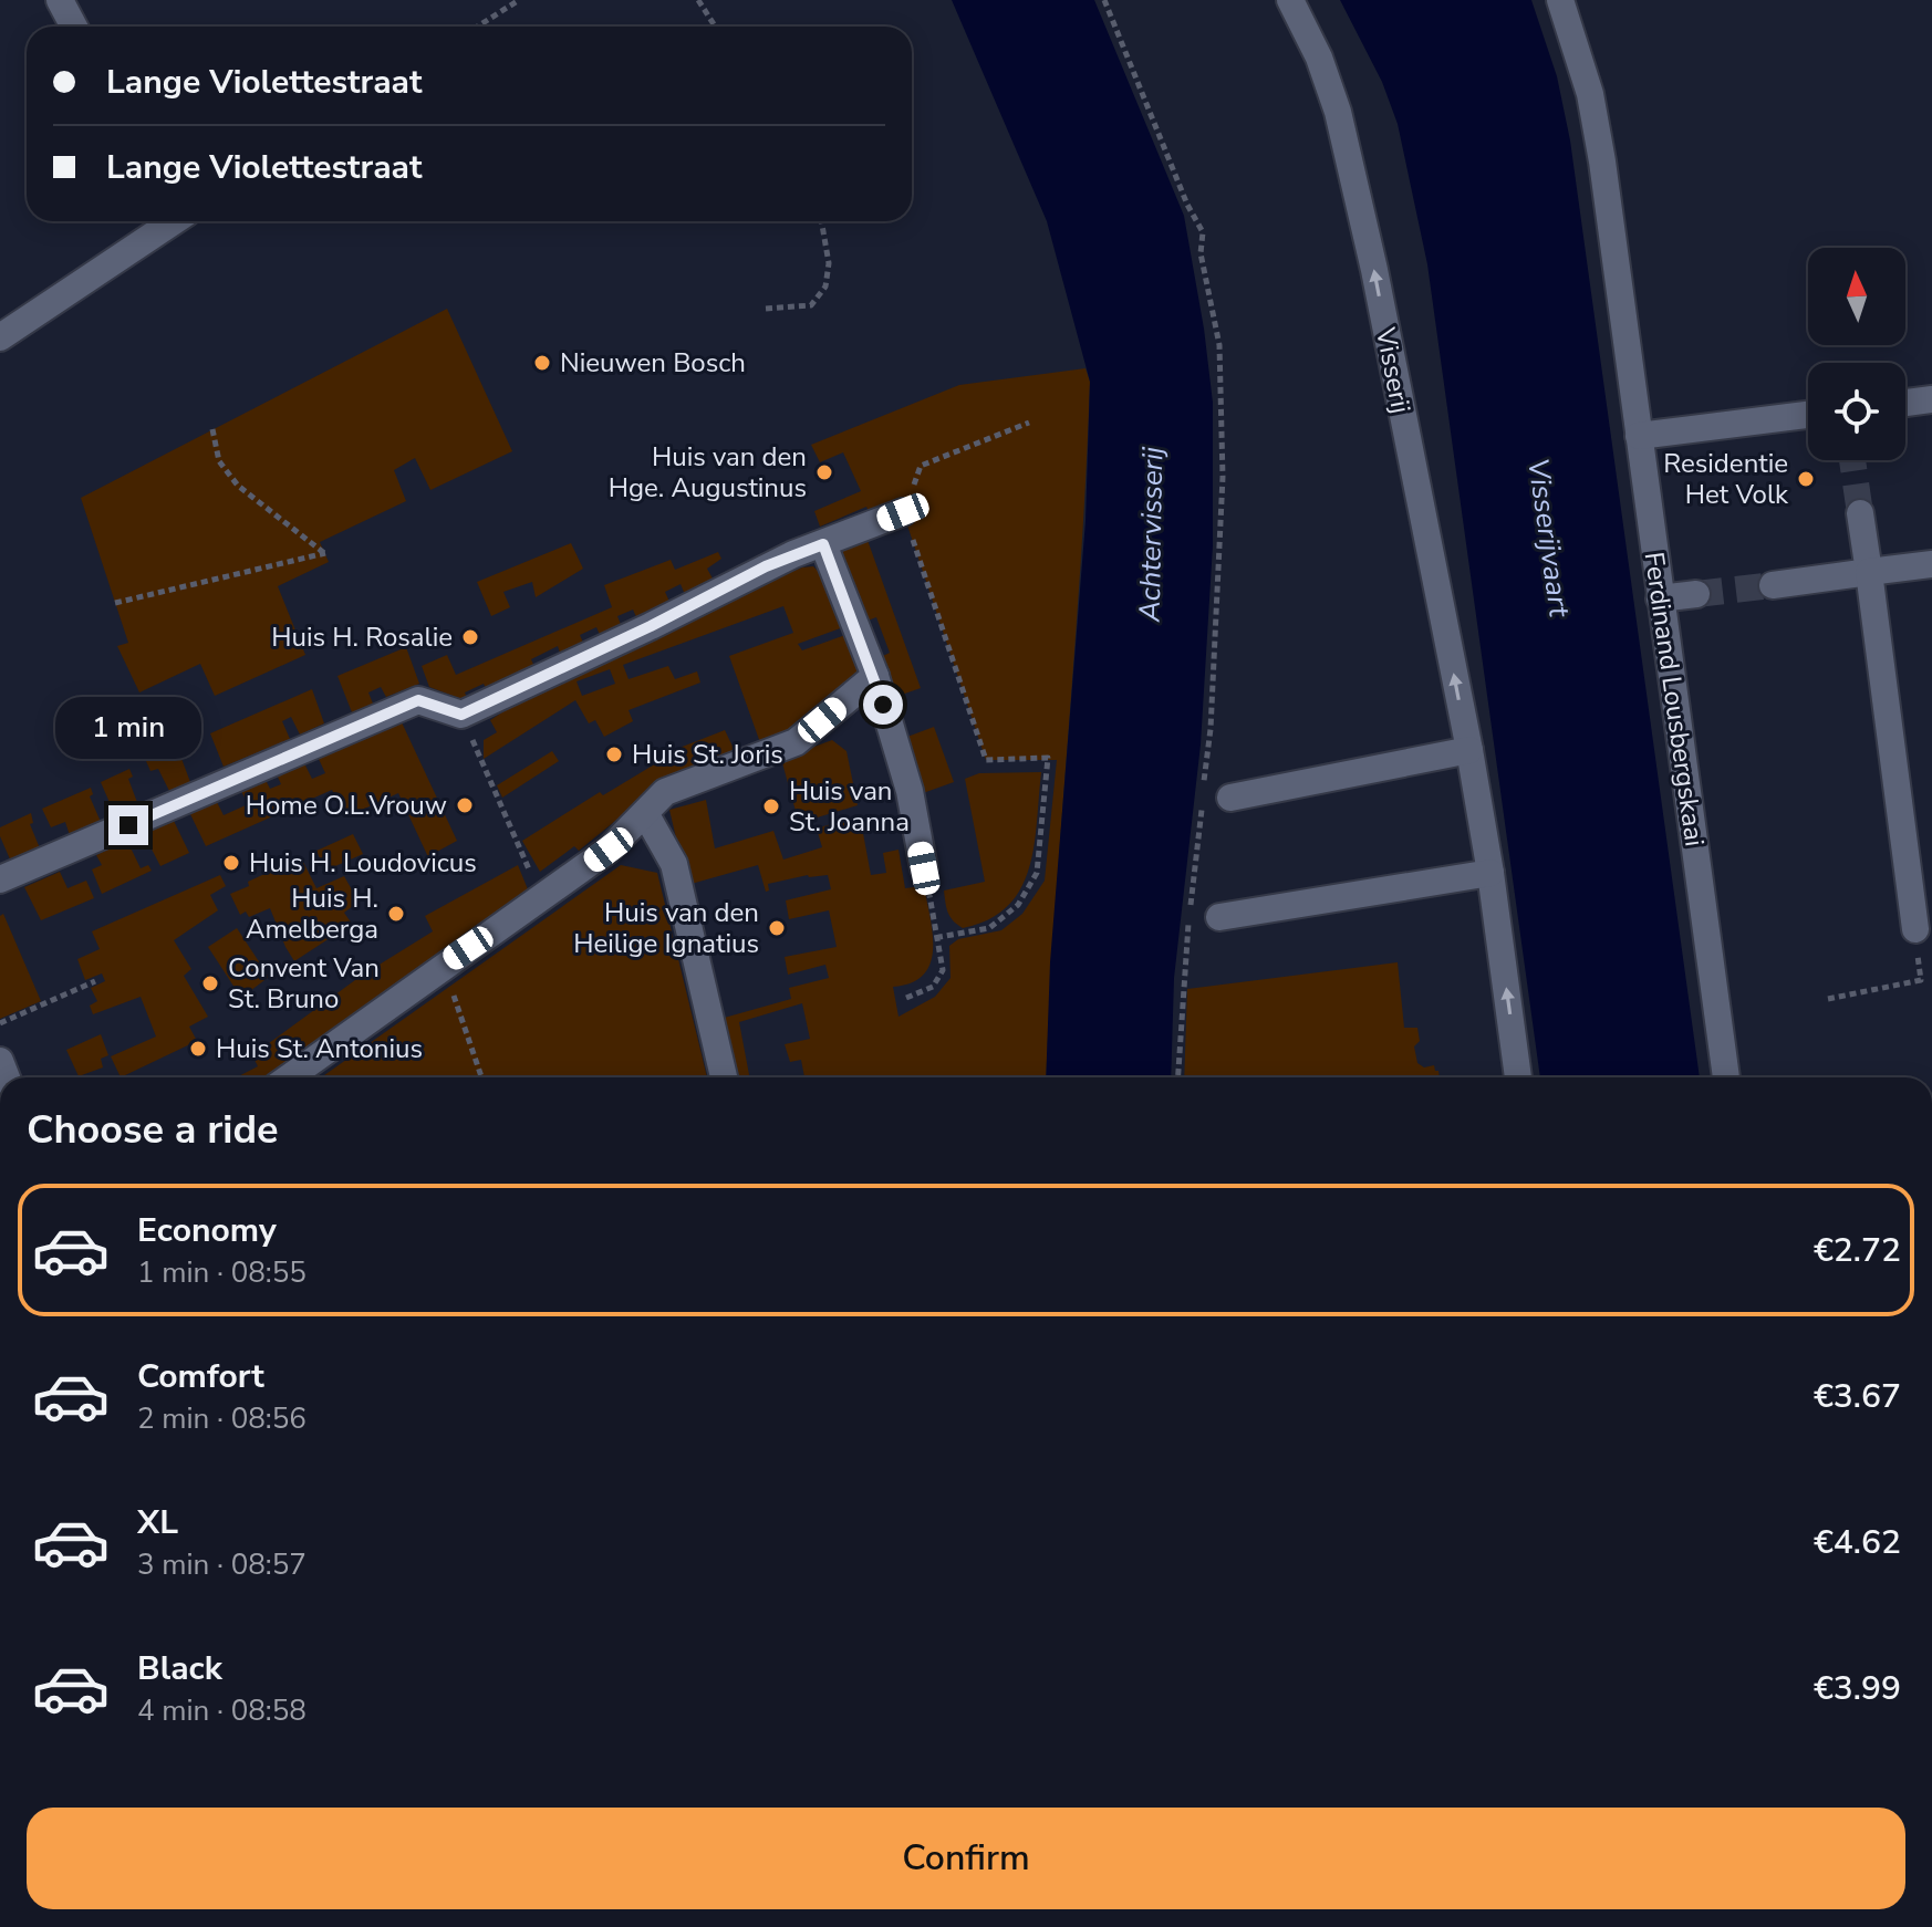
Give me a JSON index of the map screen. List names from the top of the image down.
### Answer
{
  "streets": {
    "street": ["Visserij", "Ferdinand Lousbergskaai"]
  },
  "one_way": ["Visserij"],
  "water": ["Achtervisserij", "Visserijvaart"],
  "places": [
    "Nieuwen Bosch",
    "Huis van den Hge. Augustinus",
    "Residentie Het Volk",
    "Huis H. Rosalie",
    "Huis St. Joris",
    "Home O.L.Vrouw",
    "Huis van St. Joanna",
    "Huis H. Loudovicus",
    "Huis H. Amelberga",
    "Huis van den Heilige Ignatius",
    "Convent Van St. Bruno",
    "Huis St. Antonius"
  ],
  "north": "top",
  "page": {
    "banner": ["Lange Violettestraat", "Lange Violettestraat"],
    "bubble": "1 min",
    "heading": "Choose a ride",
    "list": [
      {
        "name": "Economy",
        "note": "1 min · 08:55",
        "value": "€2.72"
      },
      {
        "name": "Comfort",
        "note": "2 min · 08:56",
        "value": "€3.67"
      },
      {
        "name": "XL",
        "note": "3 min · 08:57",
        "value": "€4.62"
      },
      {
        "name": "Black",
        "note": "4 min · 08:58",
        "value": "€3.99"
      }
    ],
    "buttons": "Confirm"
  }
}
